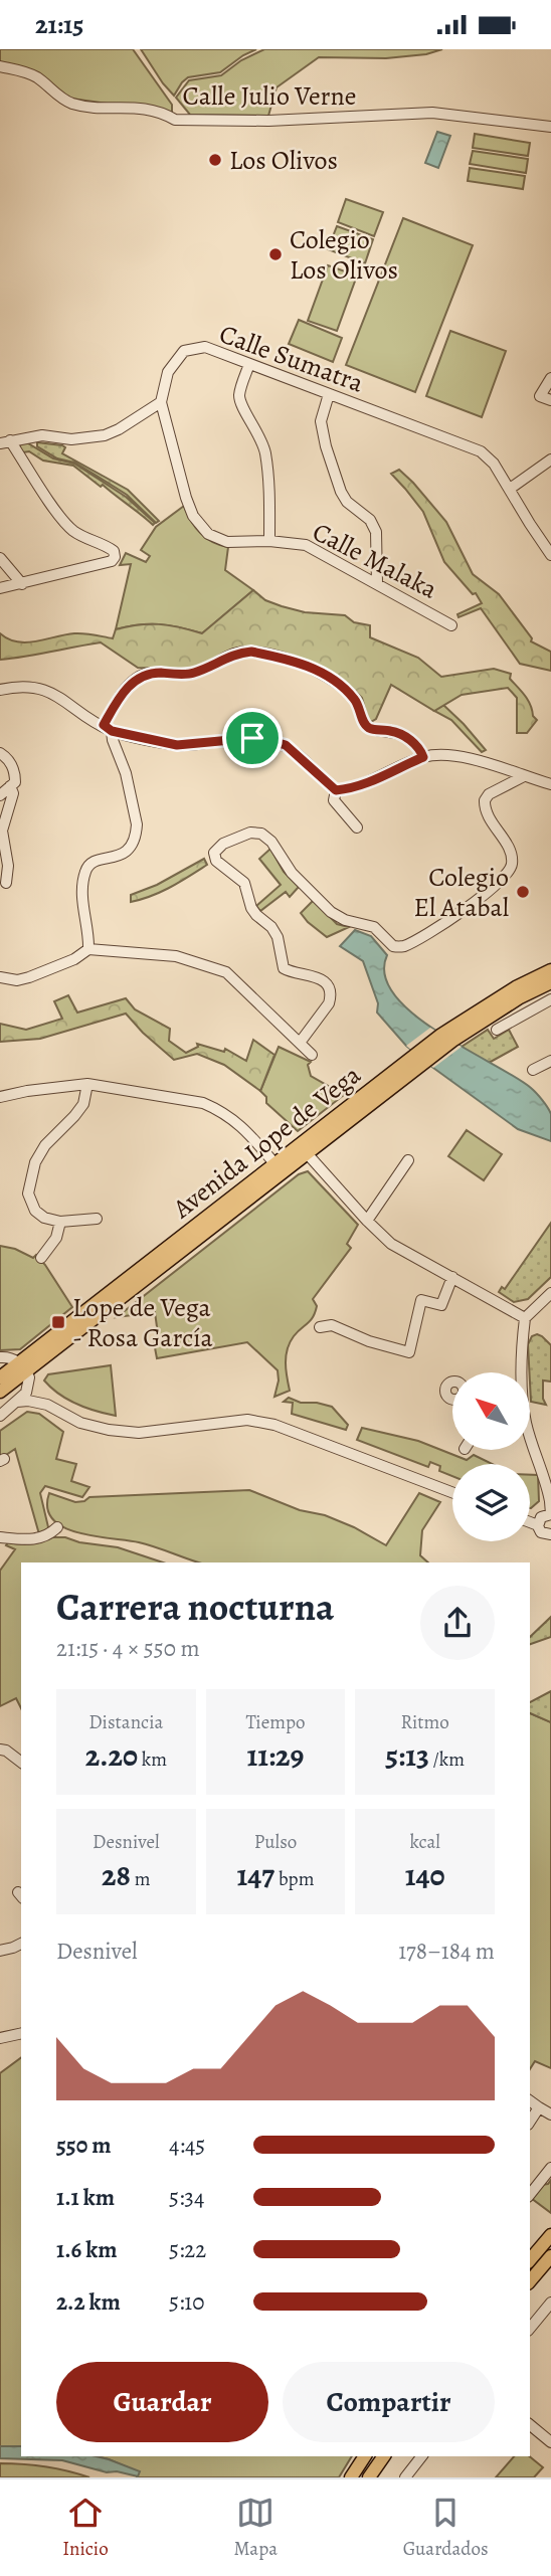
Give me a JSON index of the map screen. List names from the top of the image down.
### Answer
{
  "streets": {
    "main road": ["Avenida Lope de Vega"],
    "street": ["Calle Julio Verne", "Calle Sumatra", "Calle Malaka"]
  },
  "crossings": [
    ["Calle Sumatra", "Calle Malaka"]
  ],
  "places": {
    "other": ["Los Olivos", "Colegio Los Olivos", "Colegio El Atabal"],
    "transit": ["Lope de Vega - Rosa García"]
  },
  "north": "top left",
  "page": {
    "status": "21:15",
    "heading": ["Carrera nocturna", "21:15 · 4 × 550 m"],
    "stats": [
      ["Distancia", "2.20 km"],
      ["Tiempo", "11:29"],
      ["Ritmo", "5:13 /km"],
      ["Desnivel", "28 m"],
      ["Pulso", "147 bpm"],
      ["kcal", "140"]
    ],
    "chart": ["Desnivel", "178–184 m"],
    "list": [
      {
        "name": "550 m",
        "note": "4:45"
      },
      {
        "name": "1.1 km",
        "note": "5:34"
      },
      {
        "name": "1.6 km",
        "note": "5:22"
      },
      {
        "name": "2.2 km",
        "note": "5:10"
      }
    ],
    "buttons": ["Guardar", "Compartir"],
    "tabs": ["Inicio", "Mapa", "Guardados"]
  }
}
